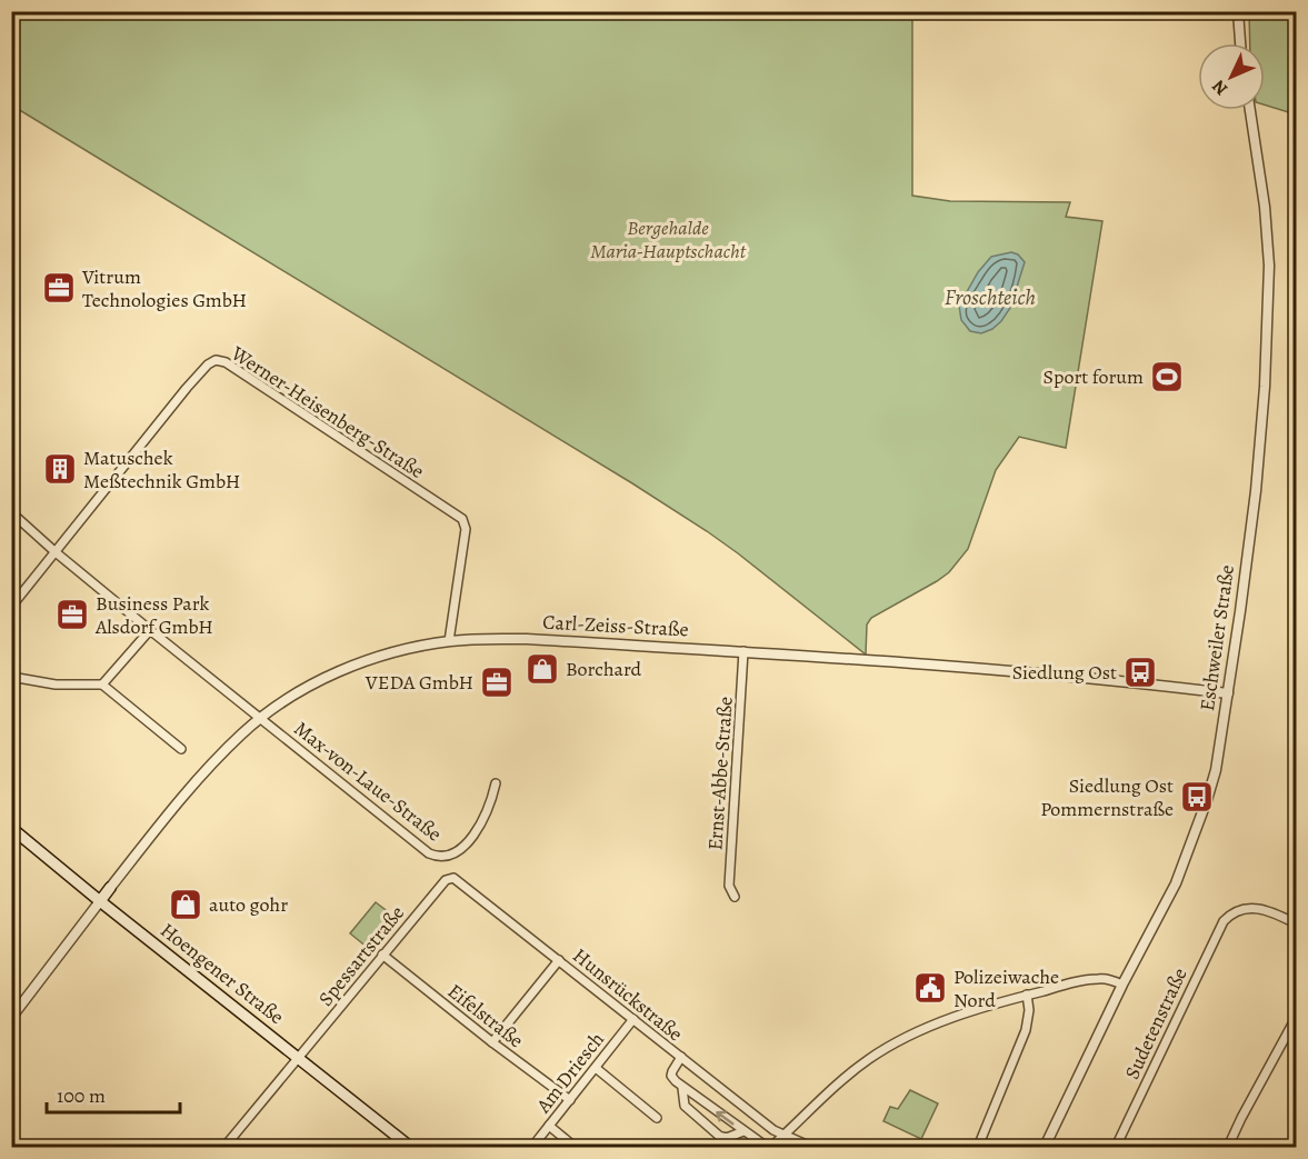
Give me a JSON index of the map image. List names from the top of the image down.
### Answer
{
  "streets": {
    "main road": ["Carl-Zeiss-Straße", "Hoengener Straße"],
    "street": [
      "Werner-Heisenberg-Straße",
      "Eschweiler Straße",
      "Ernst-Abbe-Straße",
      "Max-von-Laue-Straße",
      "Spessartstraße",
      "Hunsrückstraße",
      "Eifelstraße",
      "Sudetenstraße",
      "Am Driesch"
    ]
  },
  "crossings": [
    ["Werner-Heisenberg-Straße", "Carl-Zeiss-Straße"],
    ["Carl-Zeiss-Straße", "Eschweiler Straße"],
    ["Carl-Zeiss-Straße", "Ernst-Abbe-Straße"],
    ["Carl-Zeiss-Straße", "Max-von-Laue-Straße"],
    ["Carl-Zeiss-Straße", "Hoengener Straße"],
    ["Spessartstraße", "Hoengener Straße"],
    ["Spessartstraße", "Hunsrückstraße"],
    ["Spessartstraße", "Eifelstraße"],
    ["Hunsrückstraße", "Am Driesch"],
    ["Eifelstraße", "Am Driesch"]
  ],
  "water": ["Froschteich"],
  "parks": ["Bergehalde Maria-Hauptschacht"],
  "places": {
    "office": ["Vitrum Technologies GmbH", "Business Park Alsdorf GmbH", "VEDA GmbH"],
    "sports": ["Sport forum"],
    "building": ["Matuschek Meßtechnik GmbH"],
    "shop": ["Borchard", "auto gohr"],
    "bus stop": ["Siedlung Ost", "Siedlung Ost Pommernstraße"],
    "public building": ["Polizeiwache Nord"]
  },
  "scale_bar": "100 m",
  "north": "bottom left"
}
